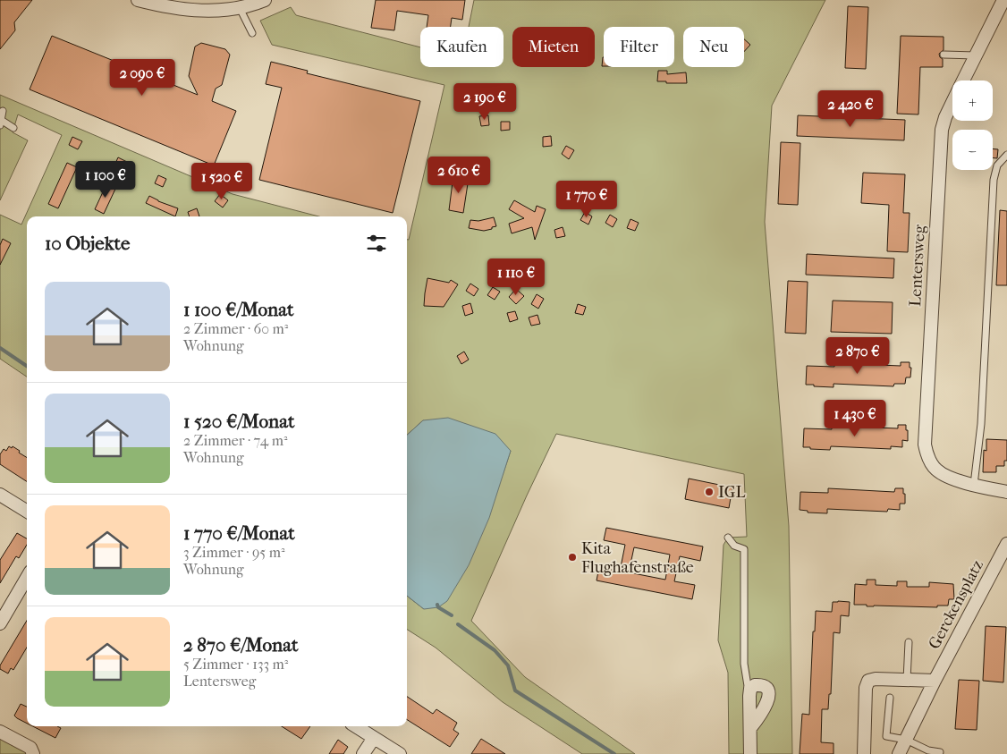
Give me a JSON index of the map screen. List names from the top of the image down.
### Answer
{
  "streets": {
    "street": ["Lentersweg", "Gerckensplatz"]
  },
  "places": ["IGL", "Kita Flughafenstraße"],
  "page": {
    "chip": [
      "Kaufen",
      "Mieten",
      "Filter",
      "Neu"
    ],
    "price": [
      "2 090 €",
      "2 190 €",
      "2 420 €",
      "2 610 €",
      "1 100 €",
      "1 520 €",
      "1 770 €",
      "1 110 €",
      "2 870 €",
      "1 430 €"
    ],
    "map_buttons": ["+", "−"],
    "heading": "10 Objekte",
    "list": [
      {
        "name": "1 100 €/Monat",
        "note": "2 Zimmer · 60 m² · Wohnung"
      },
      {
        "name": "1 520 €/Monat",
        "note": "2 Zimmer · 74 m² · Wohnung"
      },
      {
        "name": "1 770 €/Monat",
        "note": "3 Zimmer · 95 m² · Wohnung"
      },
      {
        "name": "2 870 €/Monat",
        "note": "5 Zimmer · 133 m² · Lentersweg"
      }
    ]
  }
}
